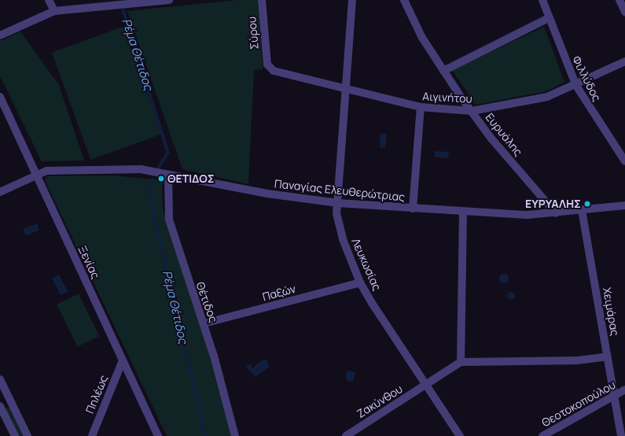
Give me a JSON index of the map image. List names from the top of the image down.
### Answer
{
  "streets": {
    "street": [
      "Σύρου",
      "Φιλλύδος",
      "Αιγινήτου",
      "Ευρυάλης",
      "Παναγίας Ελευθερώτριας",
      "Ξενίας",
      "Λευκωσίας",
      "Παξών",
      "Θέτιδος",
      "Χειμάρας",
      "Πηλέως",
      "Ζακύνθου",
      "Θεοτοκοπούλου"
    ]
  },
  "crossings": [
    ["Σύρου", "Αιγινήτου"],
    ["Φιλλύδος", "Αιγινήτου"],
    ["Αιγινήτου", "Ευρυάλης"],
    ["Αιγινήτου", "Λευκωσίας"],
    ["Ευρυάλης", "Παναγίας Ελευθερώτριας"],
    ["Παναγίας Ελευθερώτριας", "Ξενίας"],
    ["Παναγίας Ελευθερώτριας", "Λευκωσίας"],
    ["Παναγίας Ελευθερώτριας", "Θέτιδος"],
    ["Παναγίας Ελευθερώτριας", "Χειμάρας"],
    ["Ξενίας", "Πηλέως"],
    ["Λευκωσίας", "Παξών"],
    ["Λευκωσίας", "Ζακύνθου"],
    ["Παξών", "Θέτιδος"],
    ["Χειμάρας", "Θεοτοκοπούλου"]
  ],
  "water": ["Ρέμα Θέτιδος"],
  "places": ["ΘΕΤΙΔΟΣ", "ΕΥΡΥΑΛΗΣ"]
}
